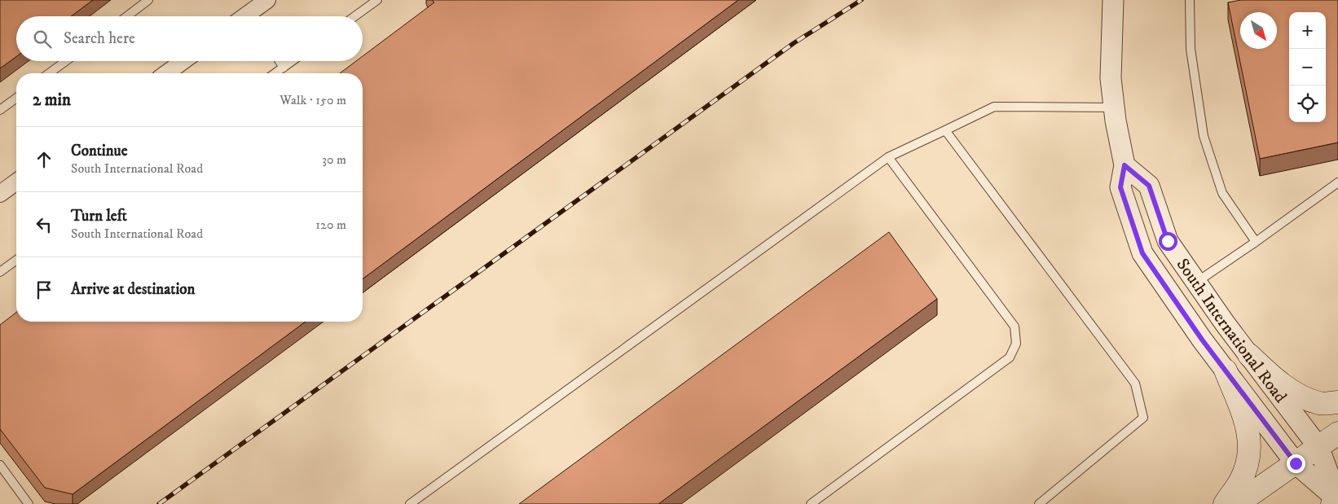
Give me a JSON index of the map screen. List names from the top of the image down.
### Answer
{
  "streets": {
    "street": ["South International Road"]
  },
  "north": "bottom right",
  "page": {
    "map_buttons": ["+", "−"],
    "search": "Search here",
    "heading": ["2 min", "Walk · 150 m"],
    "list": [
      ["Continue", "South International Road", "30 m"],
      ["Turn left", "South International Road", "120 m"],
      "Arrive at destination"
    ]
  }
}
